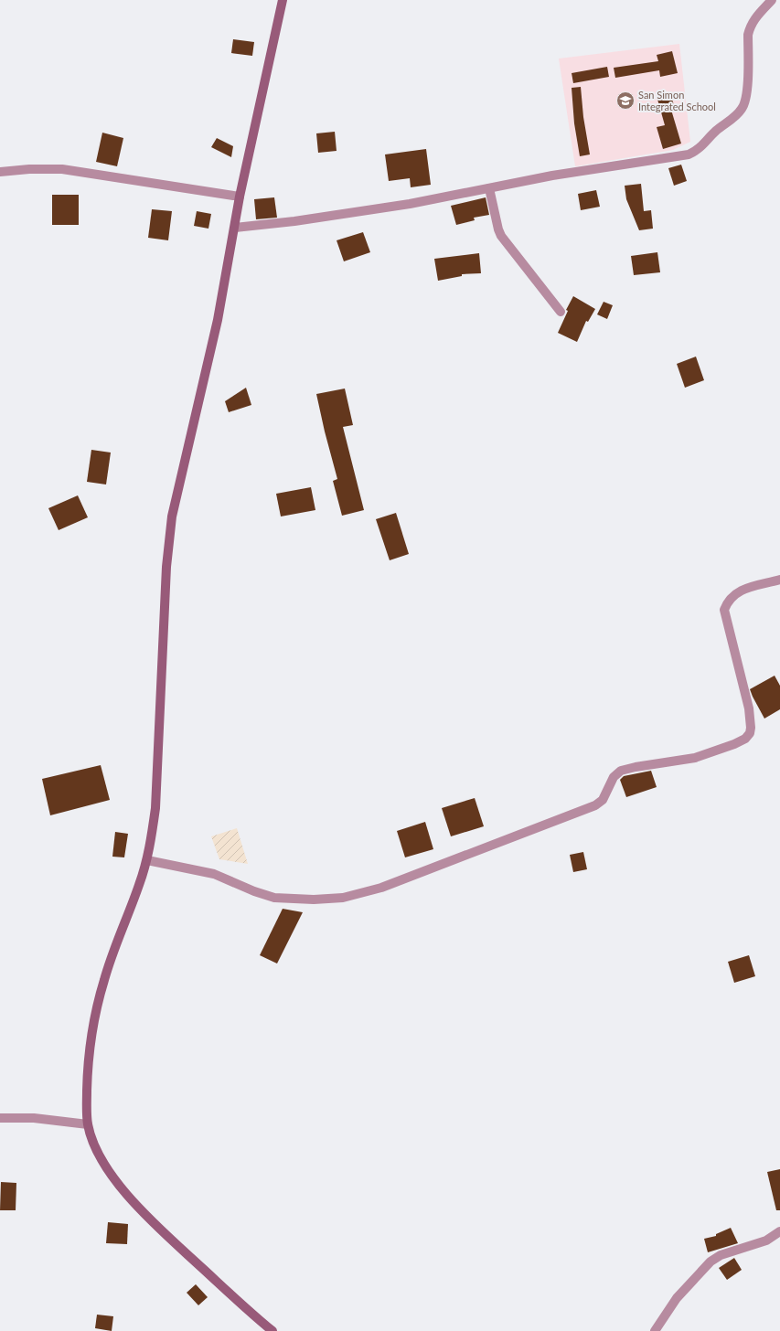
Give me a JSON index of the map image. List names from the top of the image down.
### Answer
{
  "places": {
    "school or university": ["San Simon Integrated School"]
  }
}
